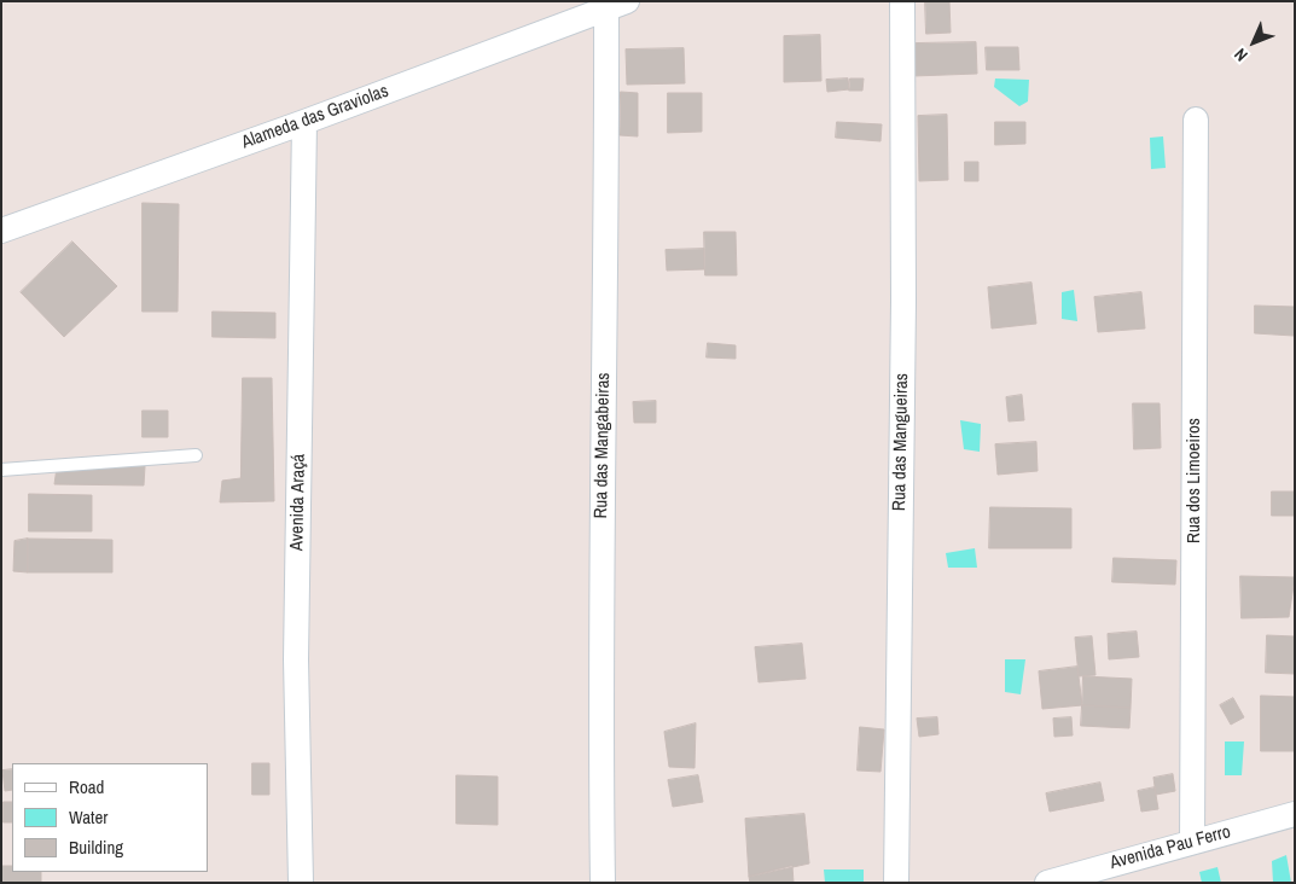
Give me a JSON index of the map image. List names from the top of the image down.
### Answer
{
  "streets": {
    "street": [
      "Alameda das Graviolas",
      "Rua das Mangueiras",
      "Rua das Mangabeiras",
      "Rua dos Limoeiros",
      "Avenida Araçá",
      "Avenida Pau Ferro"
    ]
  },
  "crossings": [
    ["Alameda das Graviolas", "Rua das Mangabeiras"],
    ["Alameda das Graviolas", "Avenida Araçá"],
    ["Rua dos Limoeiros", "Avenida Pau Ferro"]
  ],
  "legend": ["Road", "Water", "Building"],
  "north": "bottom left"
}
